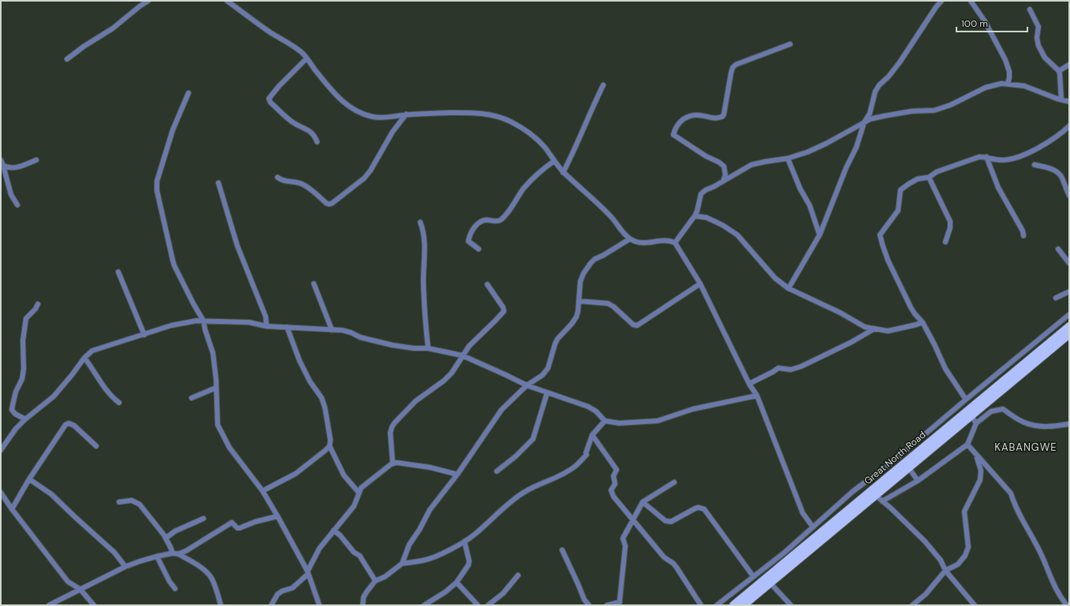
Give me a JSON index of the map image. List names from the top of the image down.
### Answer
{
  "streets": {
    "main road": ["Great North Road"]
  },
  "districts": ["KABANGWE"],
  "scale_bar": "100 m"
}
